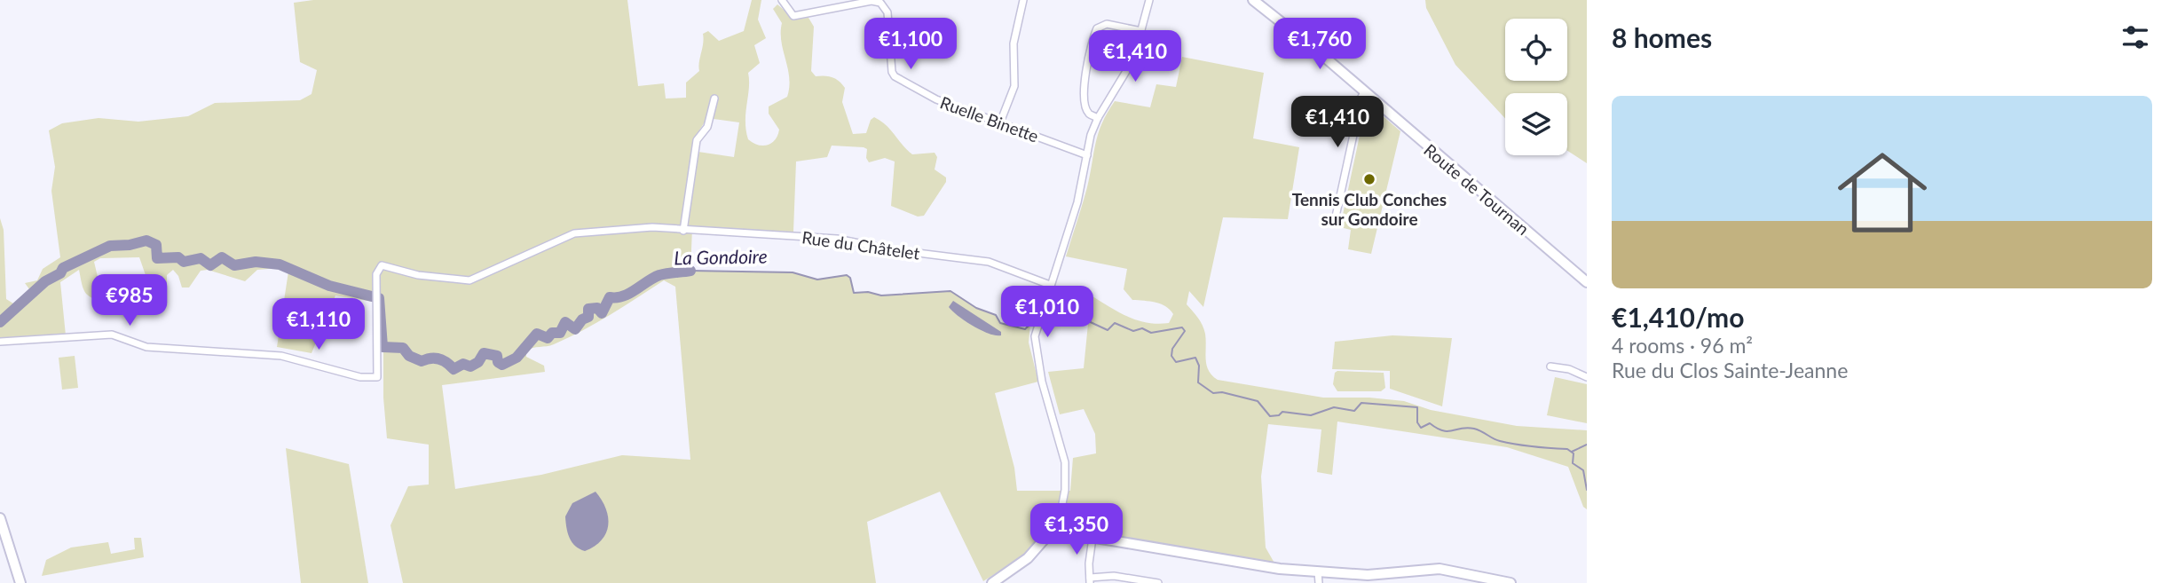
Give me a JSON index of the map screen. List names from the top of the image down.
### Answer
{
  "streets": {
    "street": ["Ruelle Binette", "Route de Tournan", "Rue du Châtelet"]
  },
  "water": ["La Gondoire"],
  "places": ["Tennis Club Conches sur Gondoire"],
  "page": {
    "heading": "8 homes",
    "price": [
      "€1,100",
      "€1,760",
      "€1,410",
      "€1,410",
      "€985",
      "€1,010",
      "€1,110",
      "€1,350"
    ],
    "list": [
      {
        "name": "€1,410/mo",
        "note": "4 rooms · 96 m² · Rue du Clos Sainte-Jeanne"
      }
    ]
  }
}
